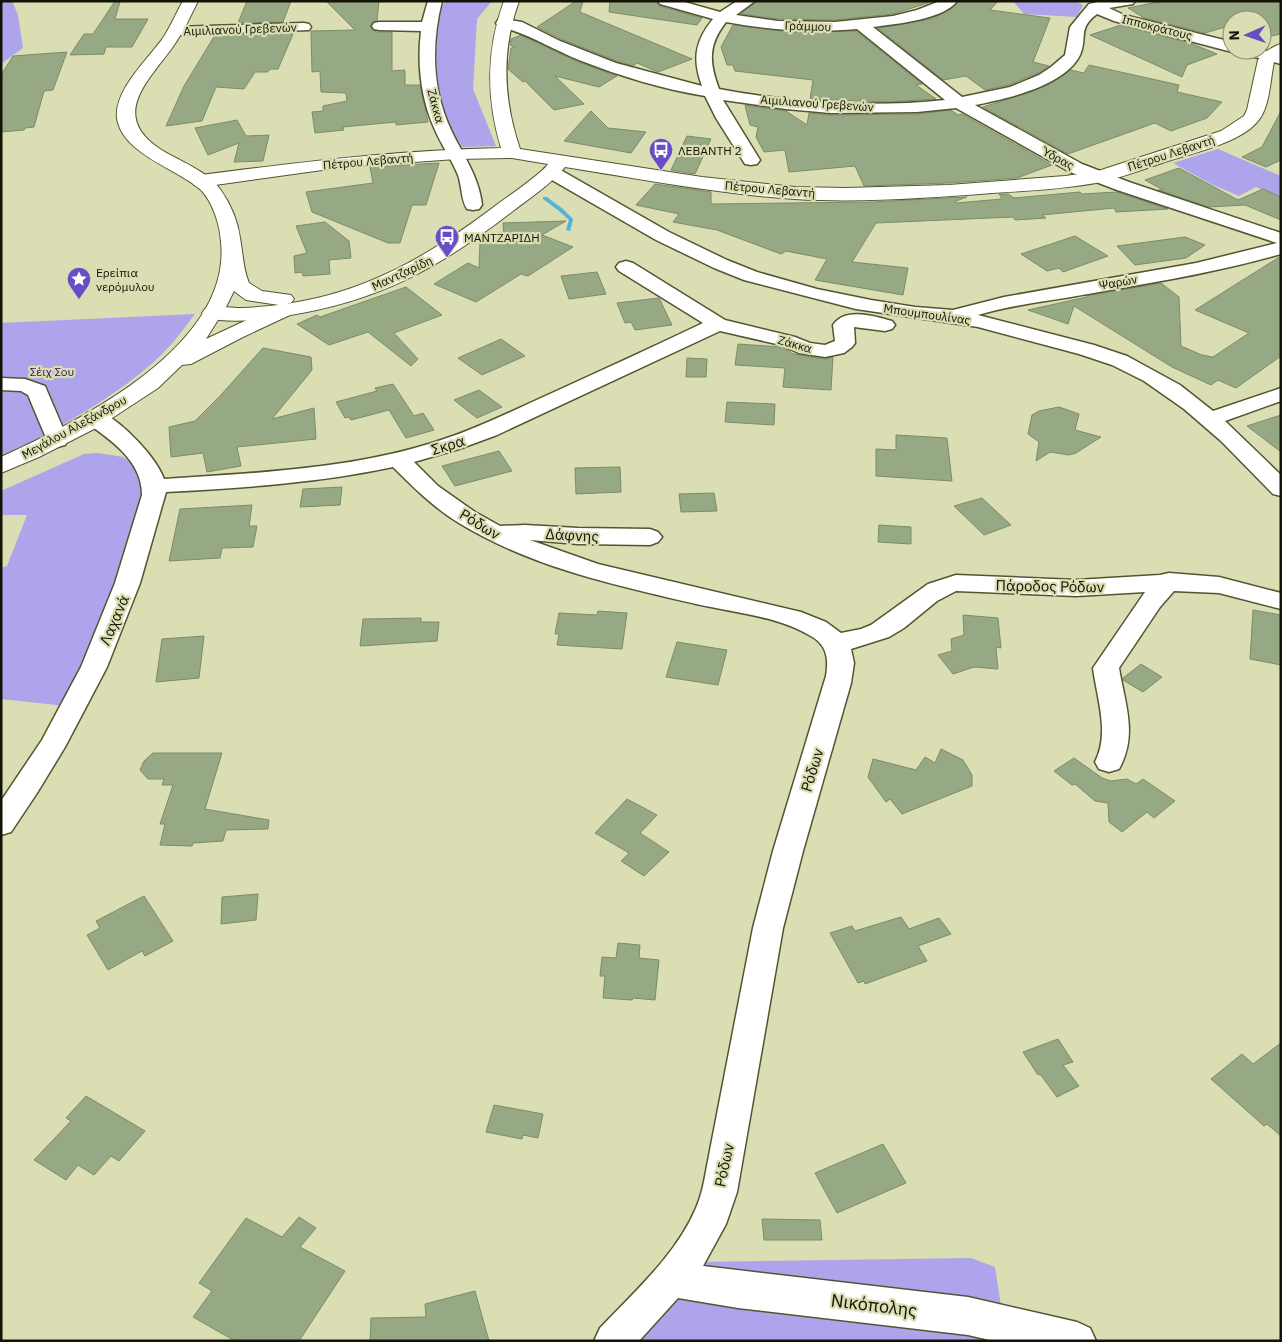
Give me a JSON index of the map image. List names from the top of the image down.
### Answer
{
  "streets": {
    "street": [
      "Γράμμου",
      "Ιπποκράτους",
      "Αιμιλιανού Γρεβενών",
      "Ζάκκα",
      "Πέτρου Λεβαντή",
      "Ύδρας",
      "Μαντζαρίδη",
      "Ψαρών",
      "Μπουμπουλίνας",
      "Μεγάλου Αλεξάνδρου",
      "Σκρα",
      "Ρόδων",
      "Δάφνης",
      "Πάροδος Ρόδων",
      "Λαχανά",
      "Νικόπολης"
    ]
  },
  "crossings": [
    ["Γράμμου", "Ύδρας"],
    ["Ιπποκράτους", "Αιμιλιανού Γρεβενών"],
    ["Αιμιλιανού Γρεβενών", "Ύδρας"],
    ["Αιμιλιανού Γρεβενών", "Μεγάλου Αλεξάνδρου"],
    ["Ζάκκα", "Πέτρου Λεβαντή"],
    ["Ζάκκα", "Ψαρών"],
    ["Ζάκκα", "Μπουμπουλίνας"],
    ["Ζάκκα", "Σκρα"],
    ["Πέτρου Λεβαντή", "Ύδρας"],
    ["Πέτρου Λεβαντή", "Μαντζαρίδη"],
    ["Πέτρου Λεβαντή", "Μπουμπουλίνας"],
    ["Πέτρου Λεβαντή", "Μεγάλου Αλεξάνδρου"],
    ["Μαντζαρίδη", "Μπουμπουλίνας"],
    ["Μαντζαρίδη", "Μεγάλου Αλεξάνδρου"],
    ["Ψαρών", "Μπουμπουλίνας"],
    ["Σκρα", "Ρόδων"],
    ["Σκρα", "Λαχανά"],
    ["Ρόδων", "Δάφνης"],
    ["Ρόδων", "Πάροδος Ρόδων"],
    ["Ρόδων", "Νικόπολης"]
  ],
  "parks": ["Σέιχ Σου"],
  "places": {
    "bus stop": ["ΛΕΒΑΝΤΗ 2", "ΜΑΝΤΖΑΡΙΔΗ"],
    "place": ["Ερείπια νερόμυλου"]
  },
  "north": "left"
}
